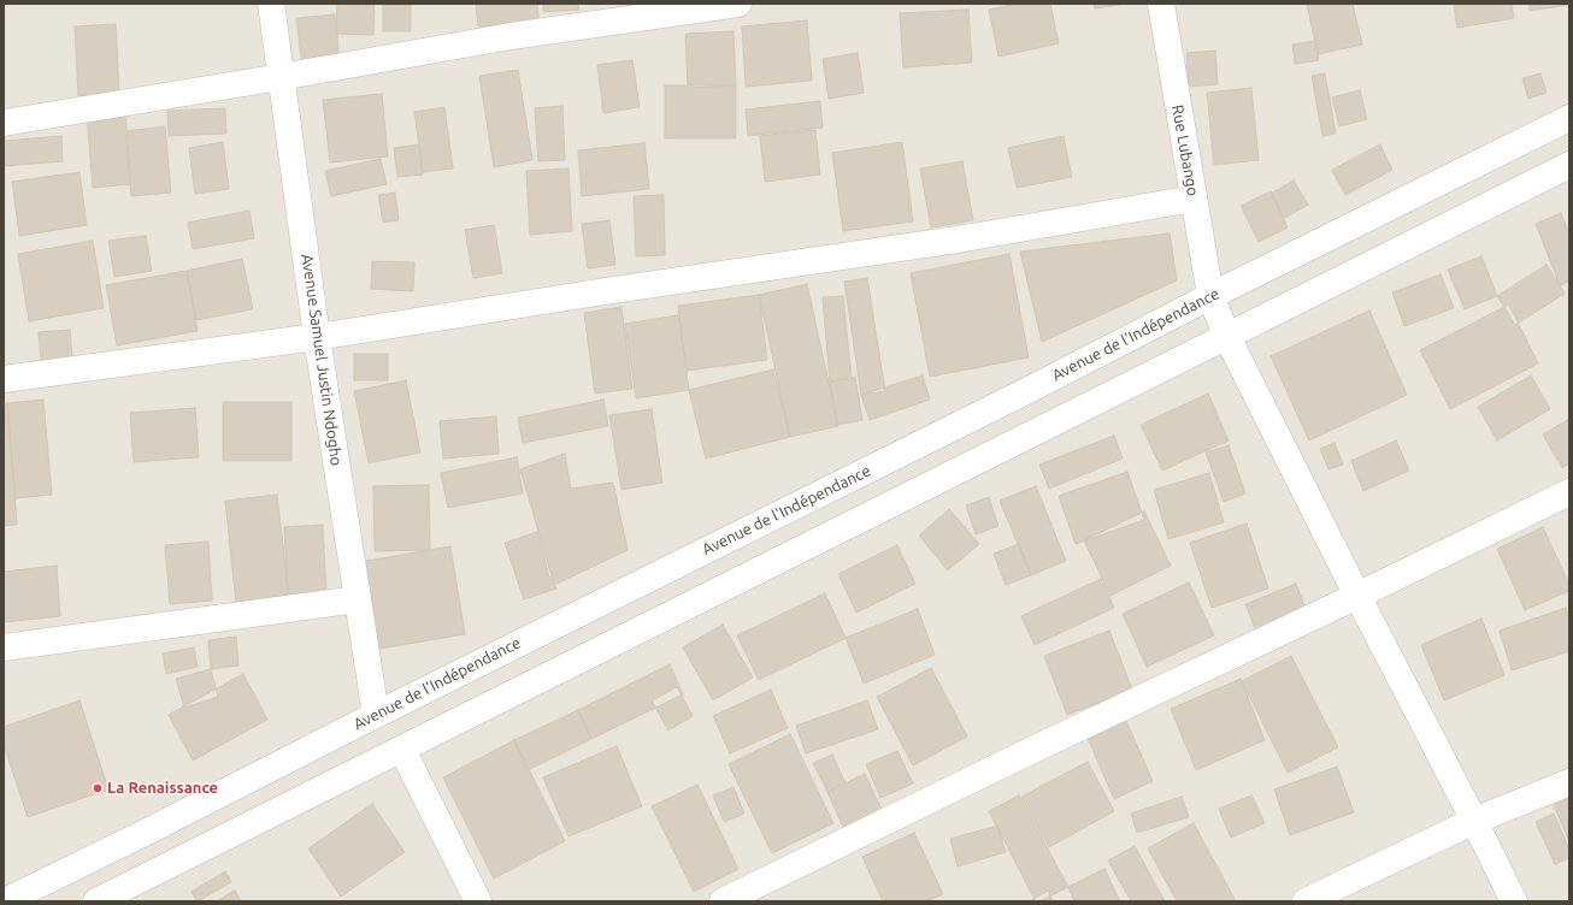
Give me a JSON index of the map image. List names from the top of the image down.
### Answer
{
  "streets": {
    "street": ["Rue Lubango", "Avenue de l'Indépendance", "Avenue Samuel Justin Ndogho"]
  },
  "crossings": [
    ["Rue Lubango", "Avenue de l'Indépendance"],
    ["Avenue de l'Indépendance", "Avenue Samuel Justin Ndogho"]
  ],
  "places": ["La Renaissance"]
}
